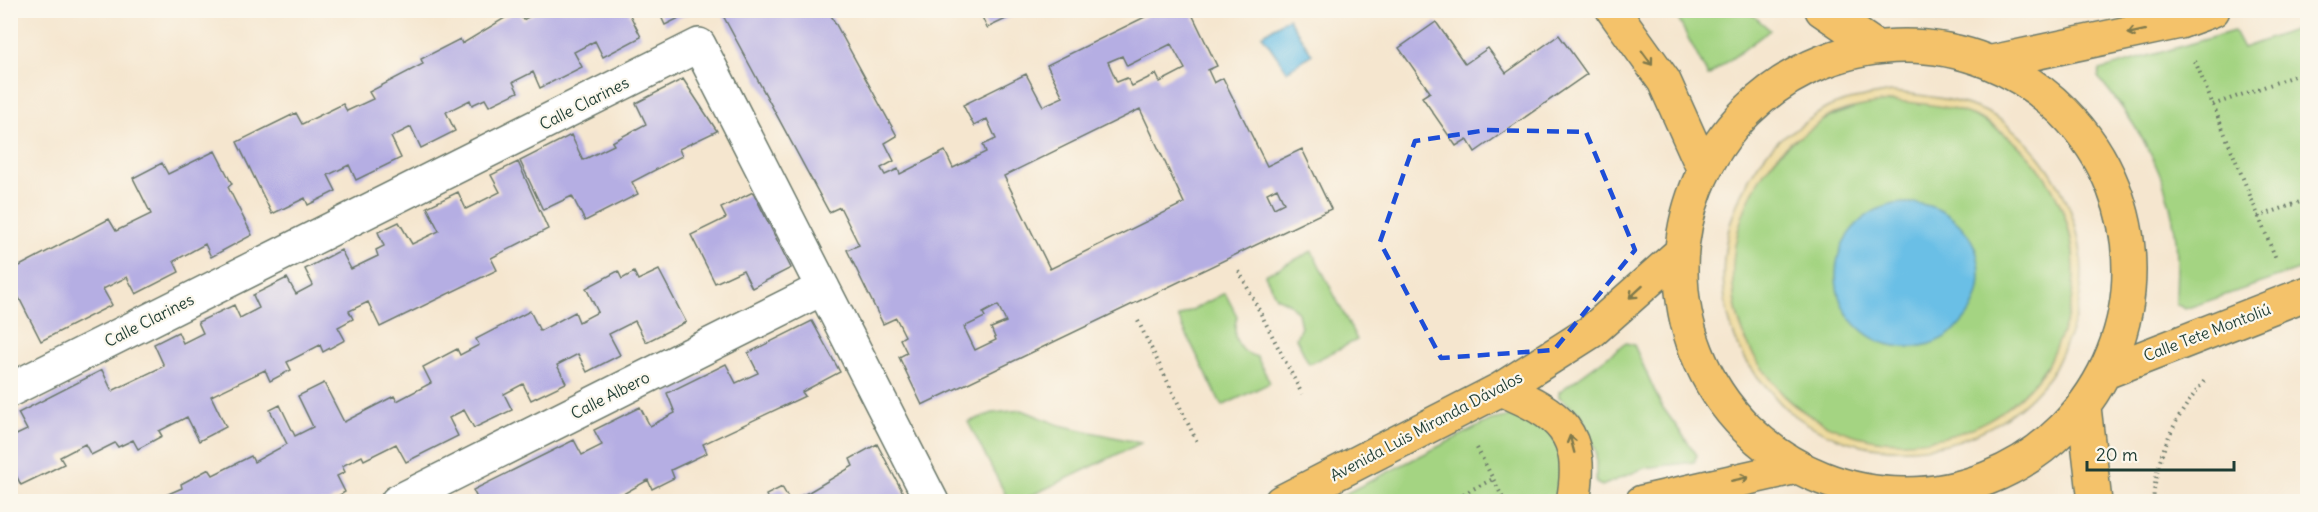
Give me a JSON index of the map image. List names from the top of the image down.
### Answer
{
  "streets": {
    "main road": ["Calle Tete Montoliú", "Avenida Luis Miranda Dávalos"],
    "street": ["Calle Clarines", "Calle Albero"]
  },
  "crossings": [
    ["Calle Clarines", "Calle Albero"]
  ],
  "scale_bar": "20 m"
}
